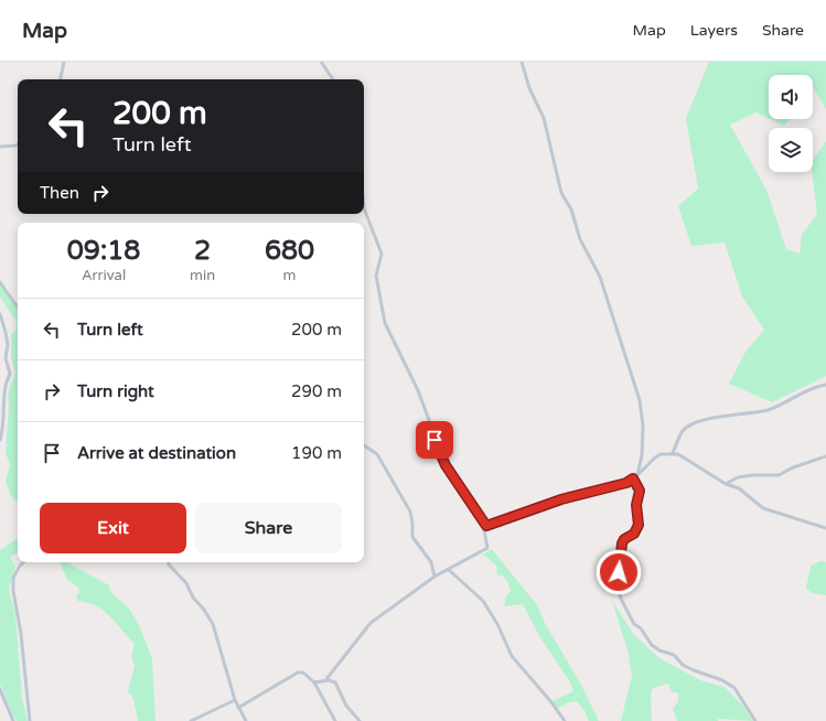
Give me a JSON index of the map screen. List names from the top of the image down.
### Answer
{
  "page": {
    "header": "Map",
    "nav": ["Map", "Layers", "Share"],
    "turn": ["200 m", "Turn left"],
    "then": "Then",
    "eta": [
      "09:18",
      "Arrival",
      "2",
      "min",
      "680",
      "m"
    ],
    "list": [
      {
        "name": "Turn left",
        "value": "200 m"
      },
      {
        "name": "Turn right",
        "value": "290 m"
      },
      {
        "name": "Arrive at destination",
        "value": "190 m"
      }
    ],
    "buttons": ["Exit", "Share"]
  }
}
